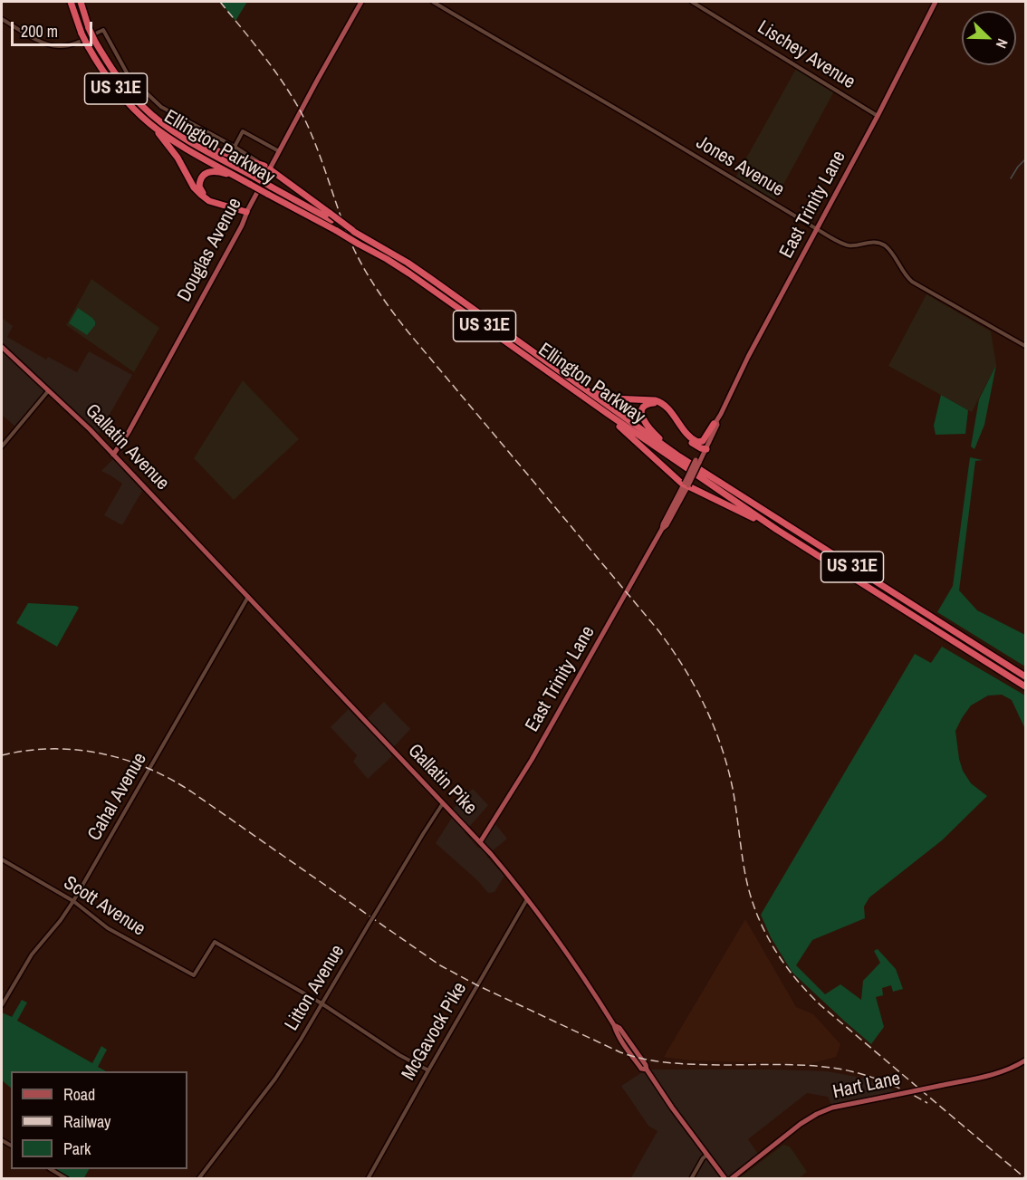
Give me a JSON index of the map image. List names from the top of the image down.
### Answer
{
  "streets": {
    "highway": ["US 31E", "Ellington Parkway"],
    "main road": [
      "East Trinity Lane",
      "Douglas Avenue",
      "Gallatin Avenue",
      "Gallatin Pike",
      "Hart Lane"
    ],
    "street": [
      "Lischey Avenue",
      "Jones Avenue",
      "Cahal Avenue",
      "Scott Avenue",
      "Litton Avenue",
      "McGavock Pike"
    ]
  },
  "crossings": [
    ["Lischey Avenue", "East Trinity Lane"],
    ["Jones Avenue", "East Trinity Lane"],
    ["East Trinity Lane", "Gallatin Pike"],
    ["Douglas Avenue", "Gallatin Avenue"],
    ["Gallatin Avenue", "Gallatin Pike"],
    ["Gallatin Pike", "Cahal Avenue"],
    ["Gallatin Pike", "Litton Avenue"],
    ["Gallatin Pike", "McGavock Pike"],
    ["Cahal Avenue", "Scott Avenue"],
    ["Scott Avenue", "Litton Avenue"]
  ],
  "legend": ["Road", "Railway", "Park"],
  "scale_bar": "200 m",
  "north": "bottom right"
}
